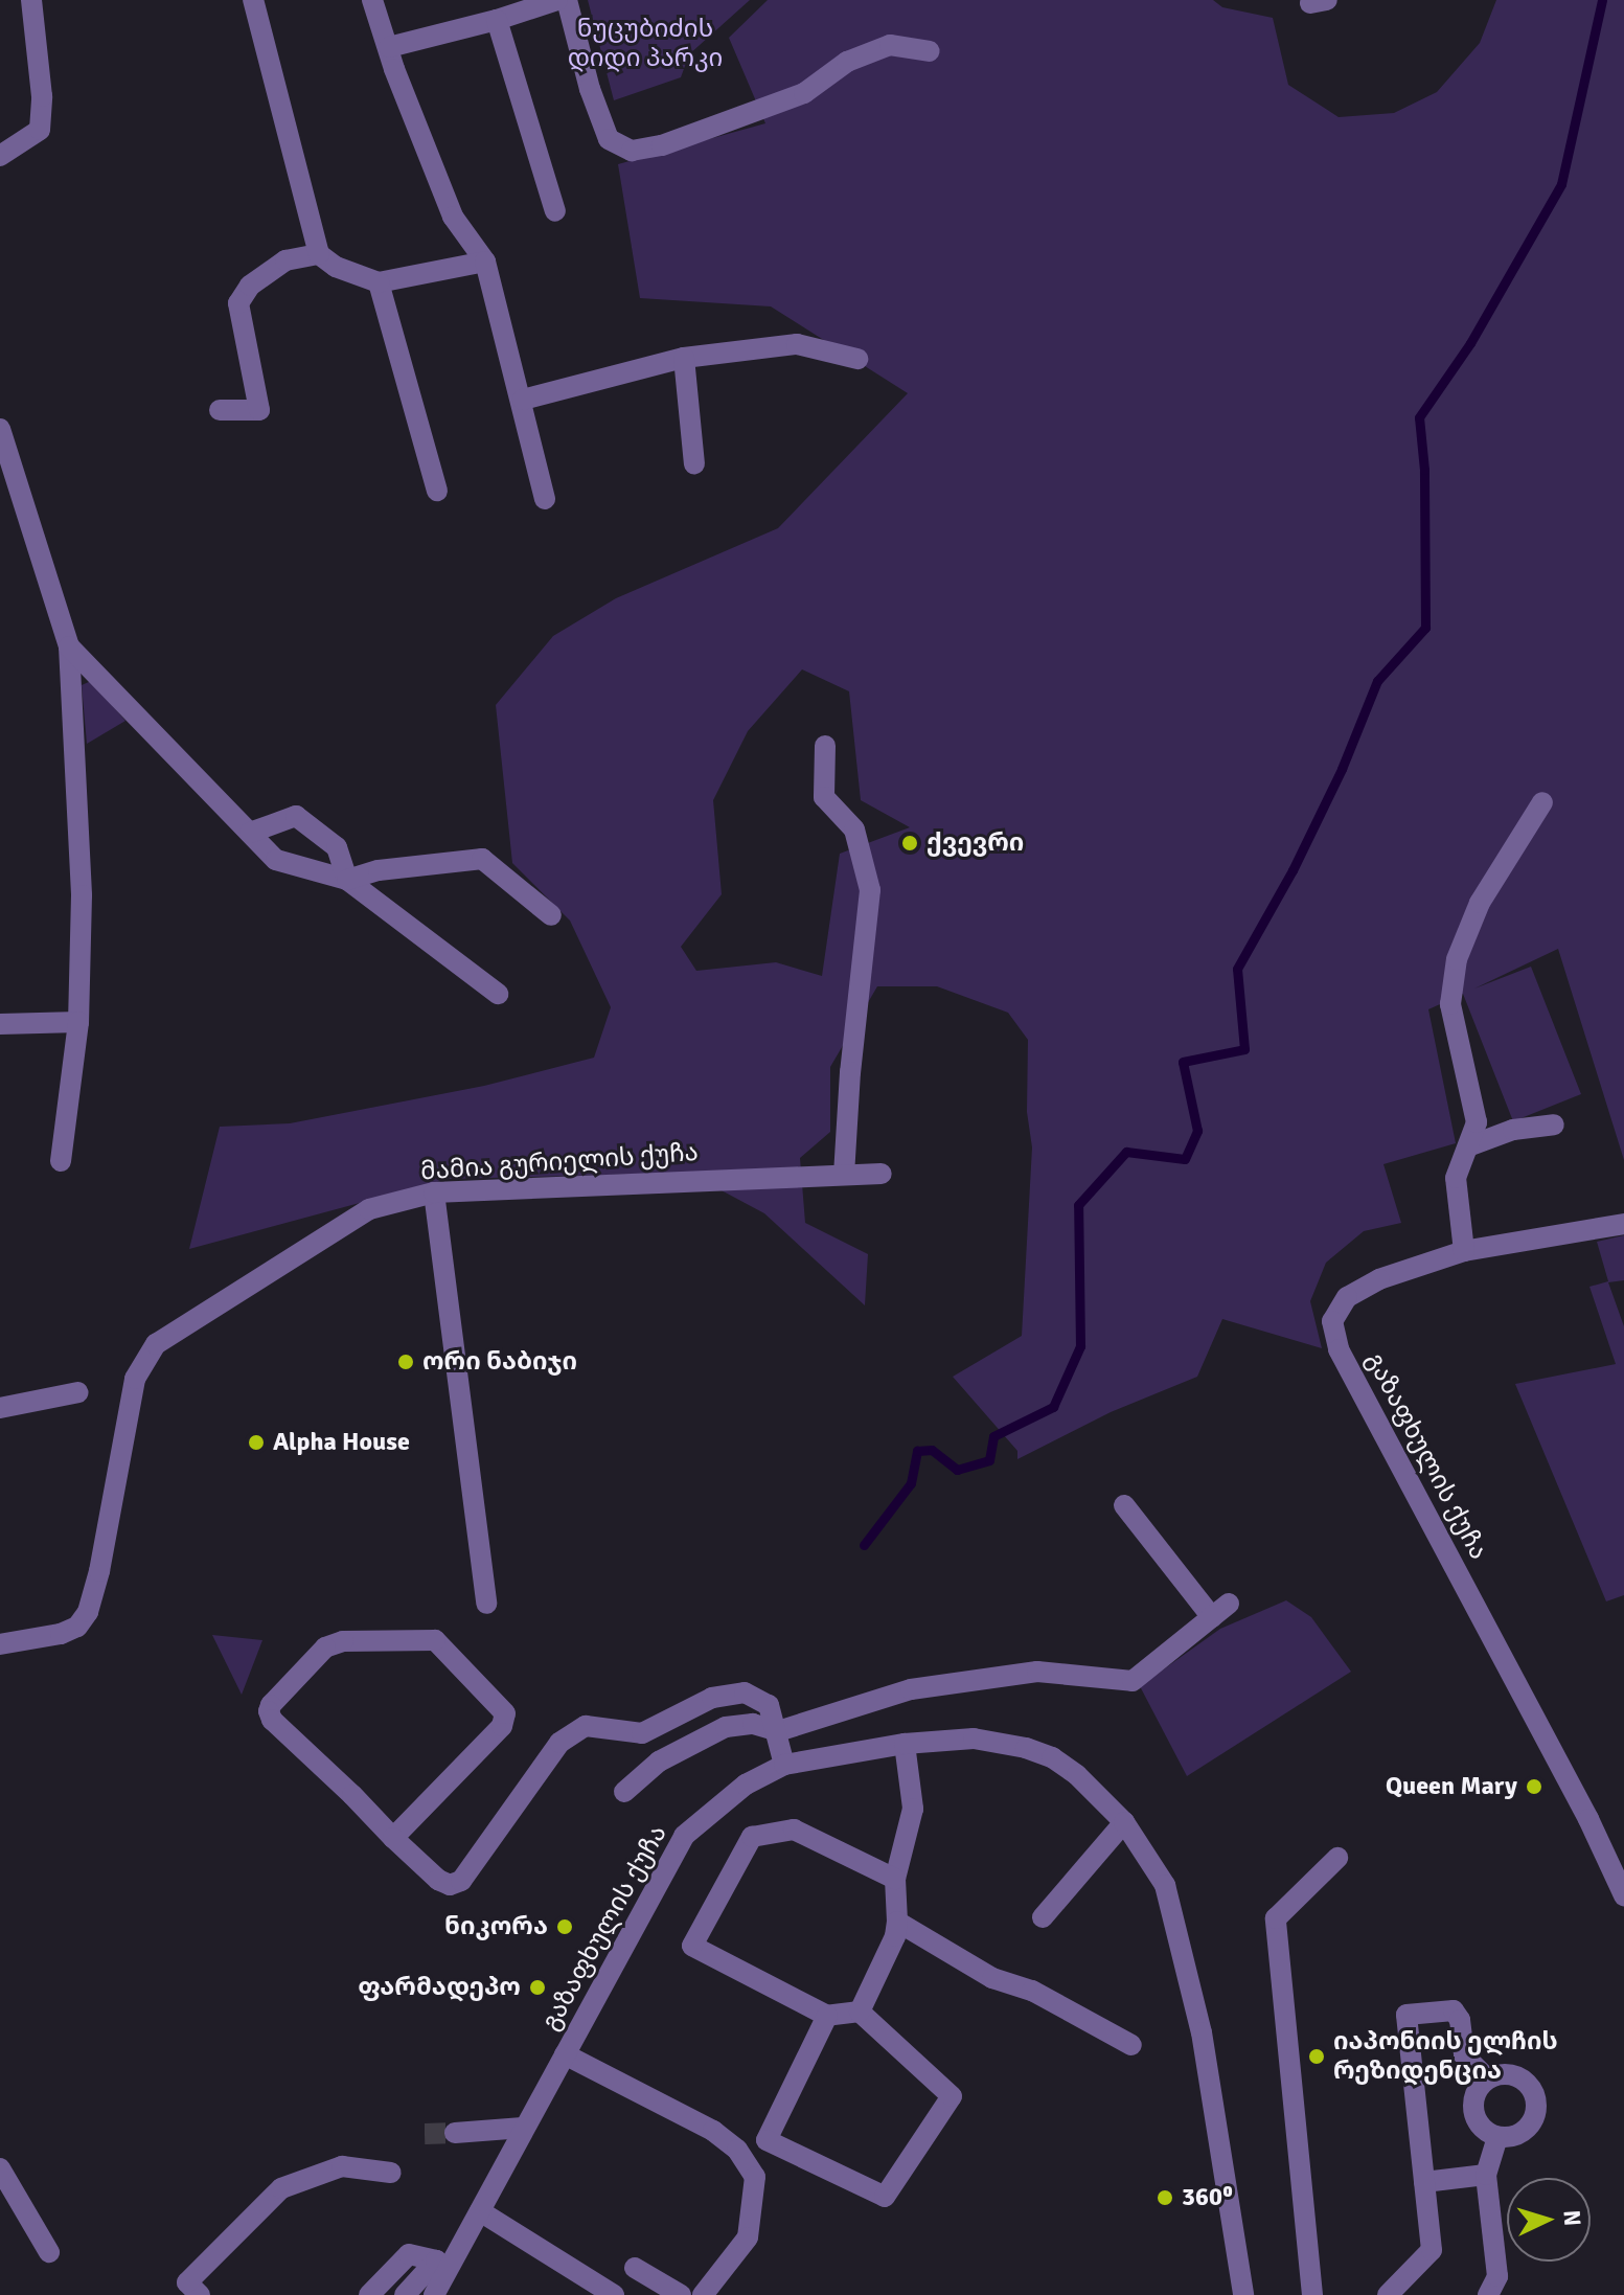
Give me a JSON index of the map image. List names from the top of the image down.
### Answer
{
  "streets": {
    "street": ["მამია გურიელის ქუჩა", "გაზაფხულის ქუჩა"]
  },
  "parks": ["ნუცუბიძის დიდი პარკი"],
  "places": [
    "ქვევრი",
    "ორი ნაბიჯი",
    "Alpha House",
    "Queen Mary",
    "ნიკორა",
    "ფარმადეპო",
    "იაპონიის ელჩის რეზიდენცია",
    "360⁰"
  ],
  "north": "right"
}
